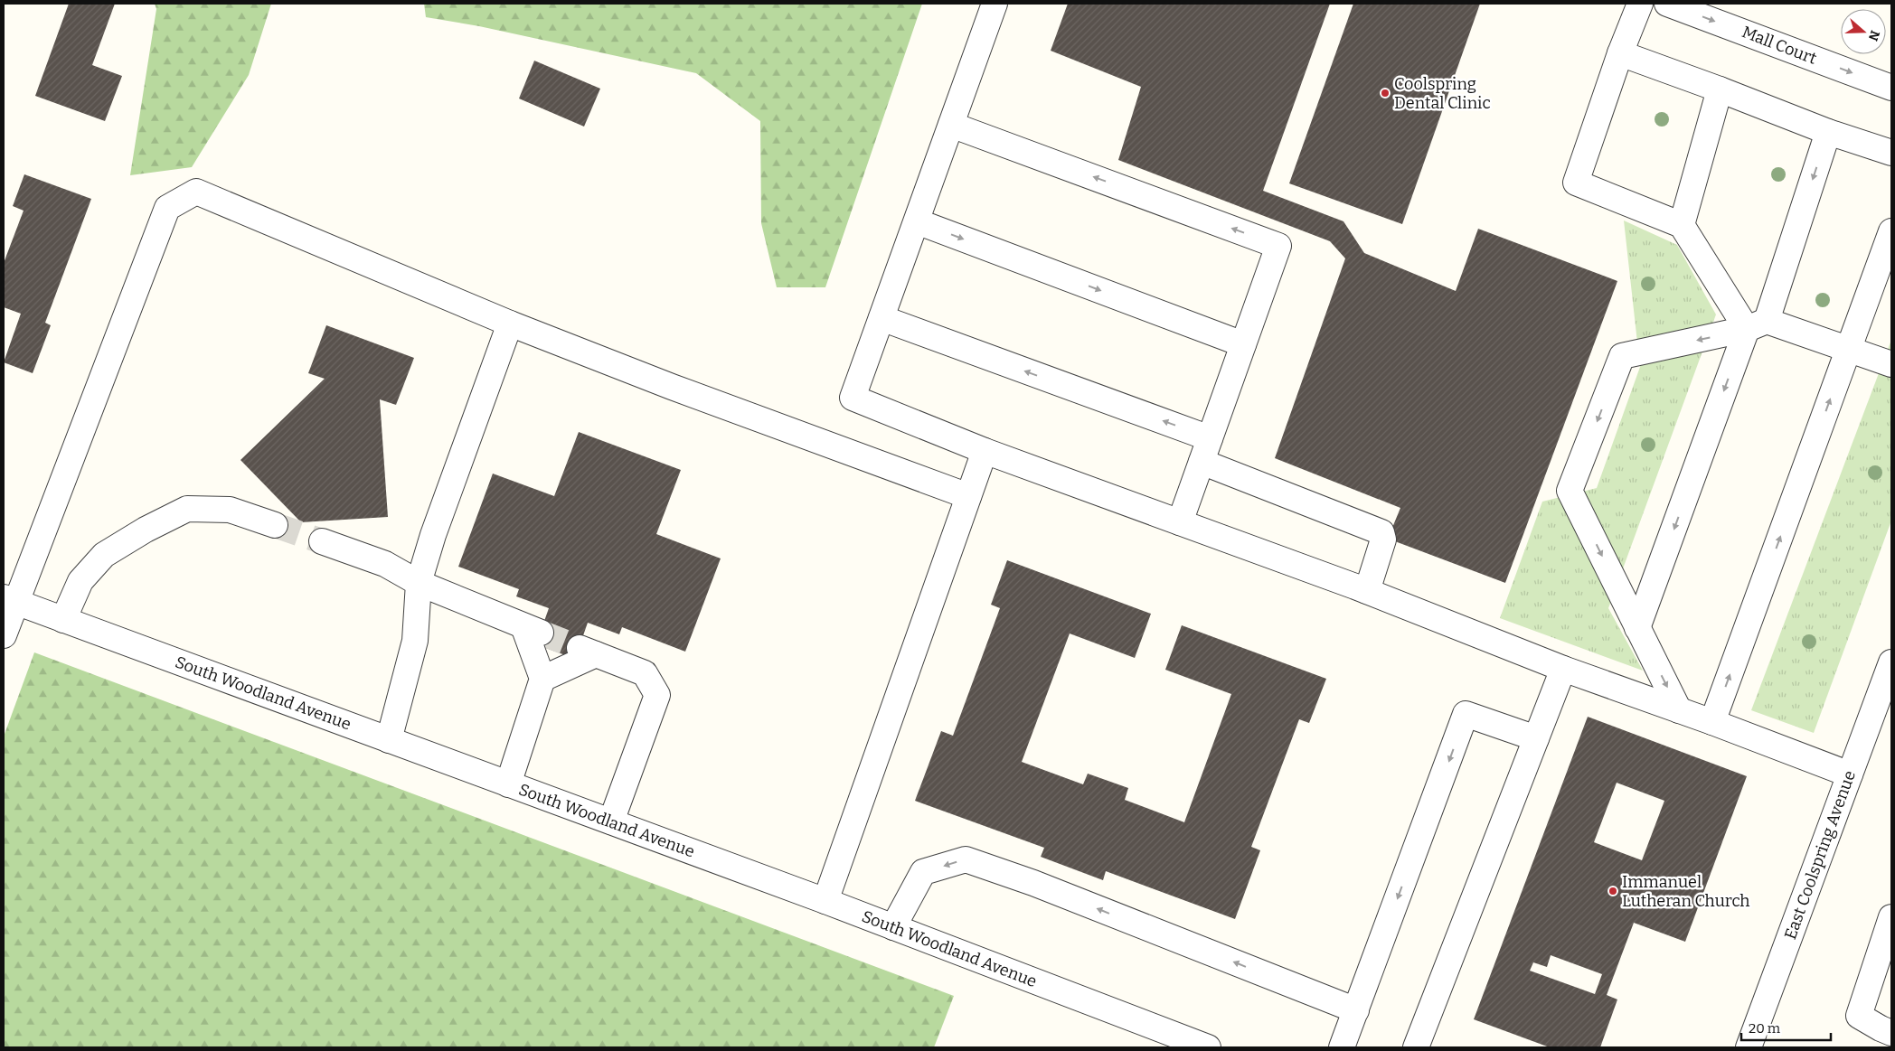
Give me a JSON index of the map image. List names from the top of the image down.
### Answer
{
  "streets": {
    "street": ["Mall Court", "South Woodland Avenue", "East Coolspring Avenue"]
  },
  "places": ["Coolspring Dental Clinic", "Immanuel Lutheran Church"],
  "scale_bar": "20 m",
  "north": "right"
}
